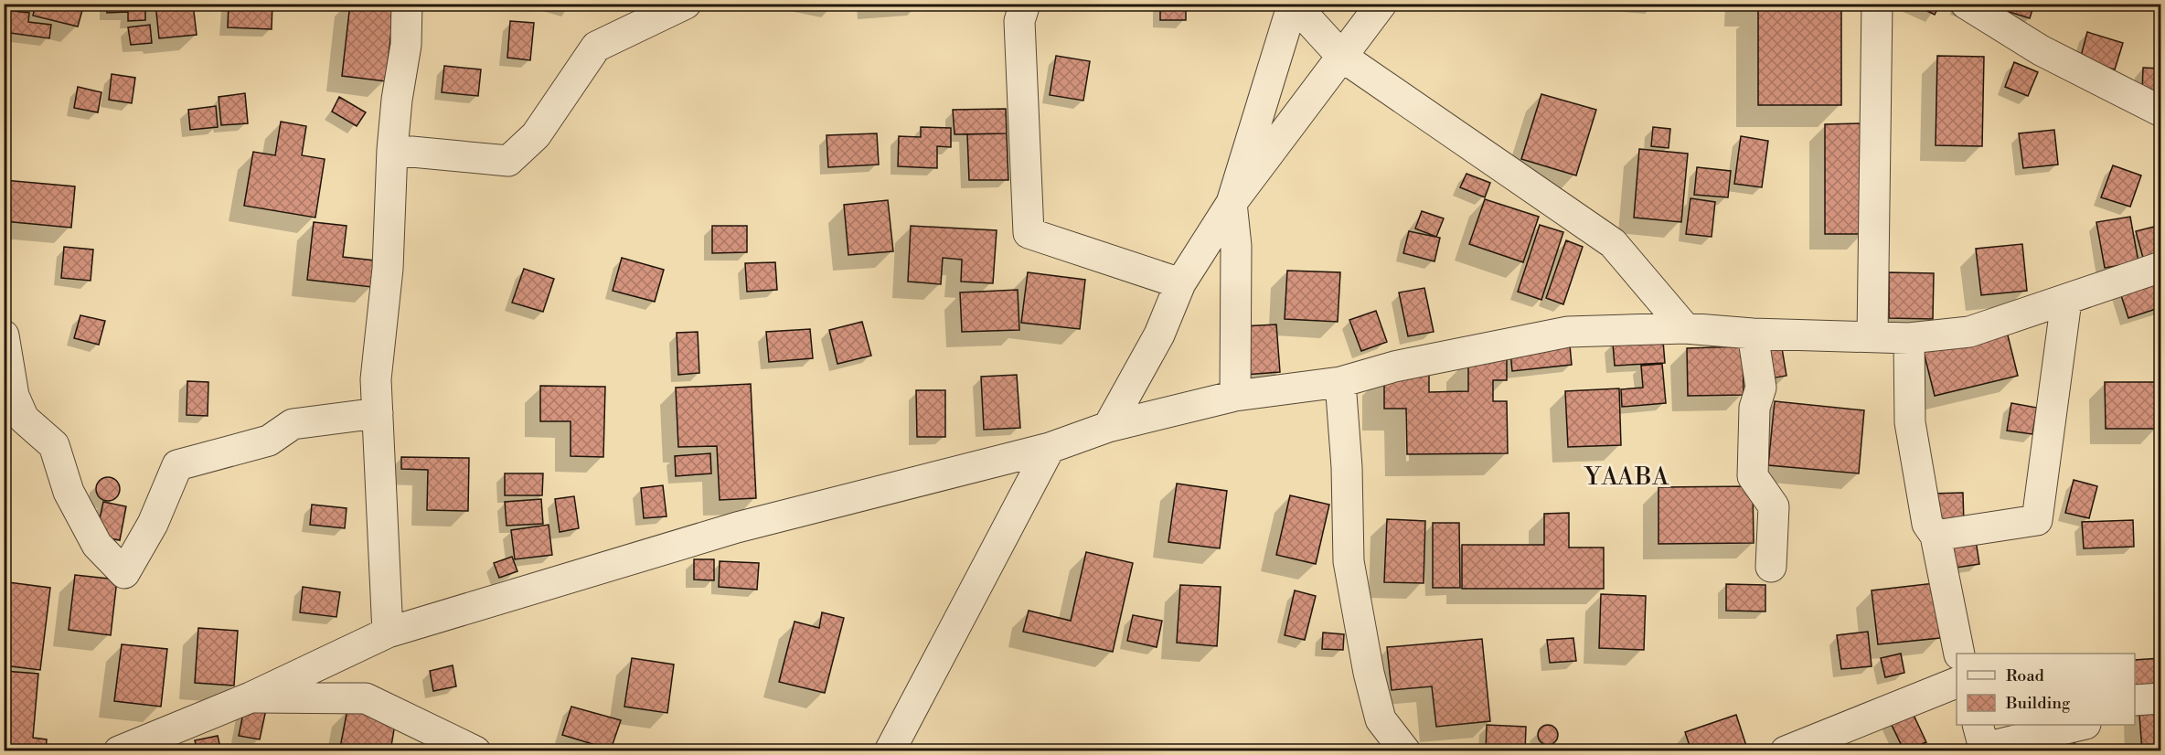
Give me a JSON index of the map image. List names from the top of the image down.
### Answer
{
  "districts": ["YAABA"],
  "legend": ["Road", "Building"]
}
